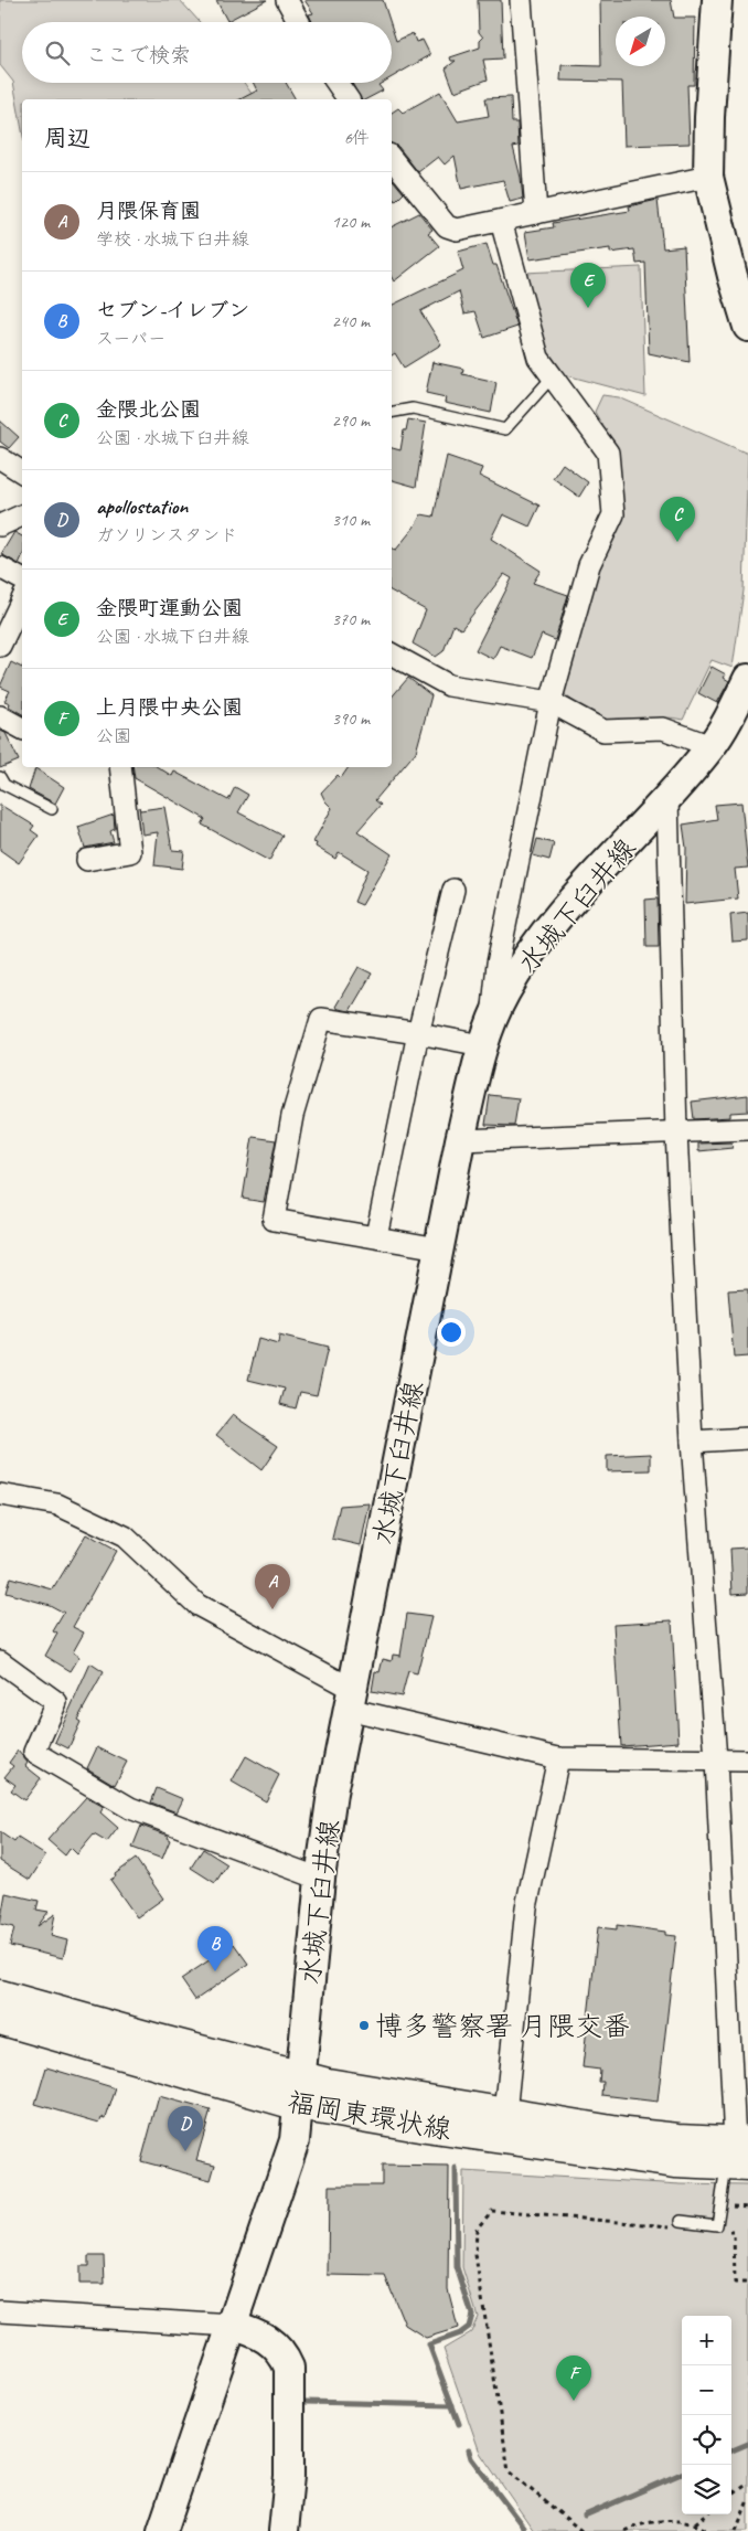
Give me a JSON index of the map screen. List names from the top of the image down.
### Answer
{
  "streets": {
    "main road": ["水城下臼井線", "福岡東環状線"]
  },
  "crossings": [
    ["水城下臼井線", "福岡東環状線"]
  ],
  "places": ["博多警察署 月隈交番"],
  "north": "bottom left",
  "page": {
    "search": "ここで検索",
    "heading": ["周辺", "6件"],
    "list": [
      {
        "mark": "A",
        "name": "月隈保育園",
        "note": "学校 · 水城下臼井線",
        "value": "120 m"
      },
      {
        "mark": "B",
        "name": "セブン-イレブン",
        "note": "スーパー",
        "value": "240 m"
      },
      {
        "mark": "C",
        "name": "金隈北公園",
        "note": "公園 · 水城下臼井線",
        "value": "290 m"
      },
      {
        "mark": "D",
        "name": "apollostation",
        "note": "ガソリンスタンド",
        "value": "310 m"
      },
      {
        "mark": "E",
        "name": "金隈町運動公園",
        "note": "公園 · 水城下臼井線",
        "value": "370 m"
      },
      {
        "mark": "F",
        "name": "上月隈中央公園",
        "note": "公園",
        "value": "390 m"
      }
    ],
    "pins": [
      "E",
      "C",
      "A",
      "B",
      "D",
      "F"
    ],
    "map_buttons": ["+", "−"]
  }
}
